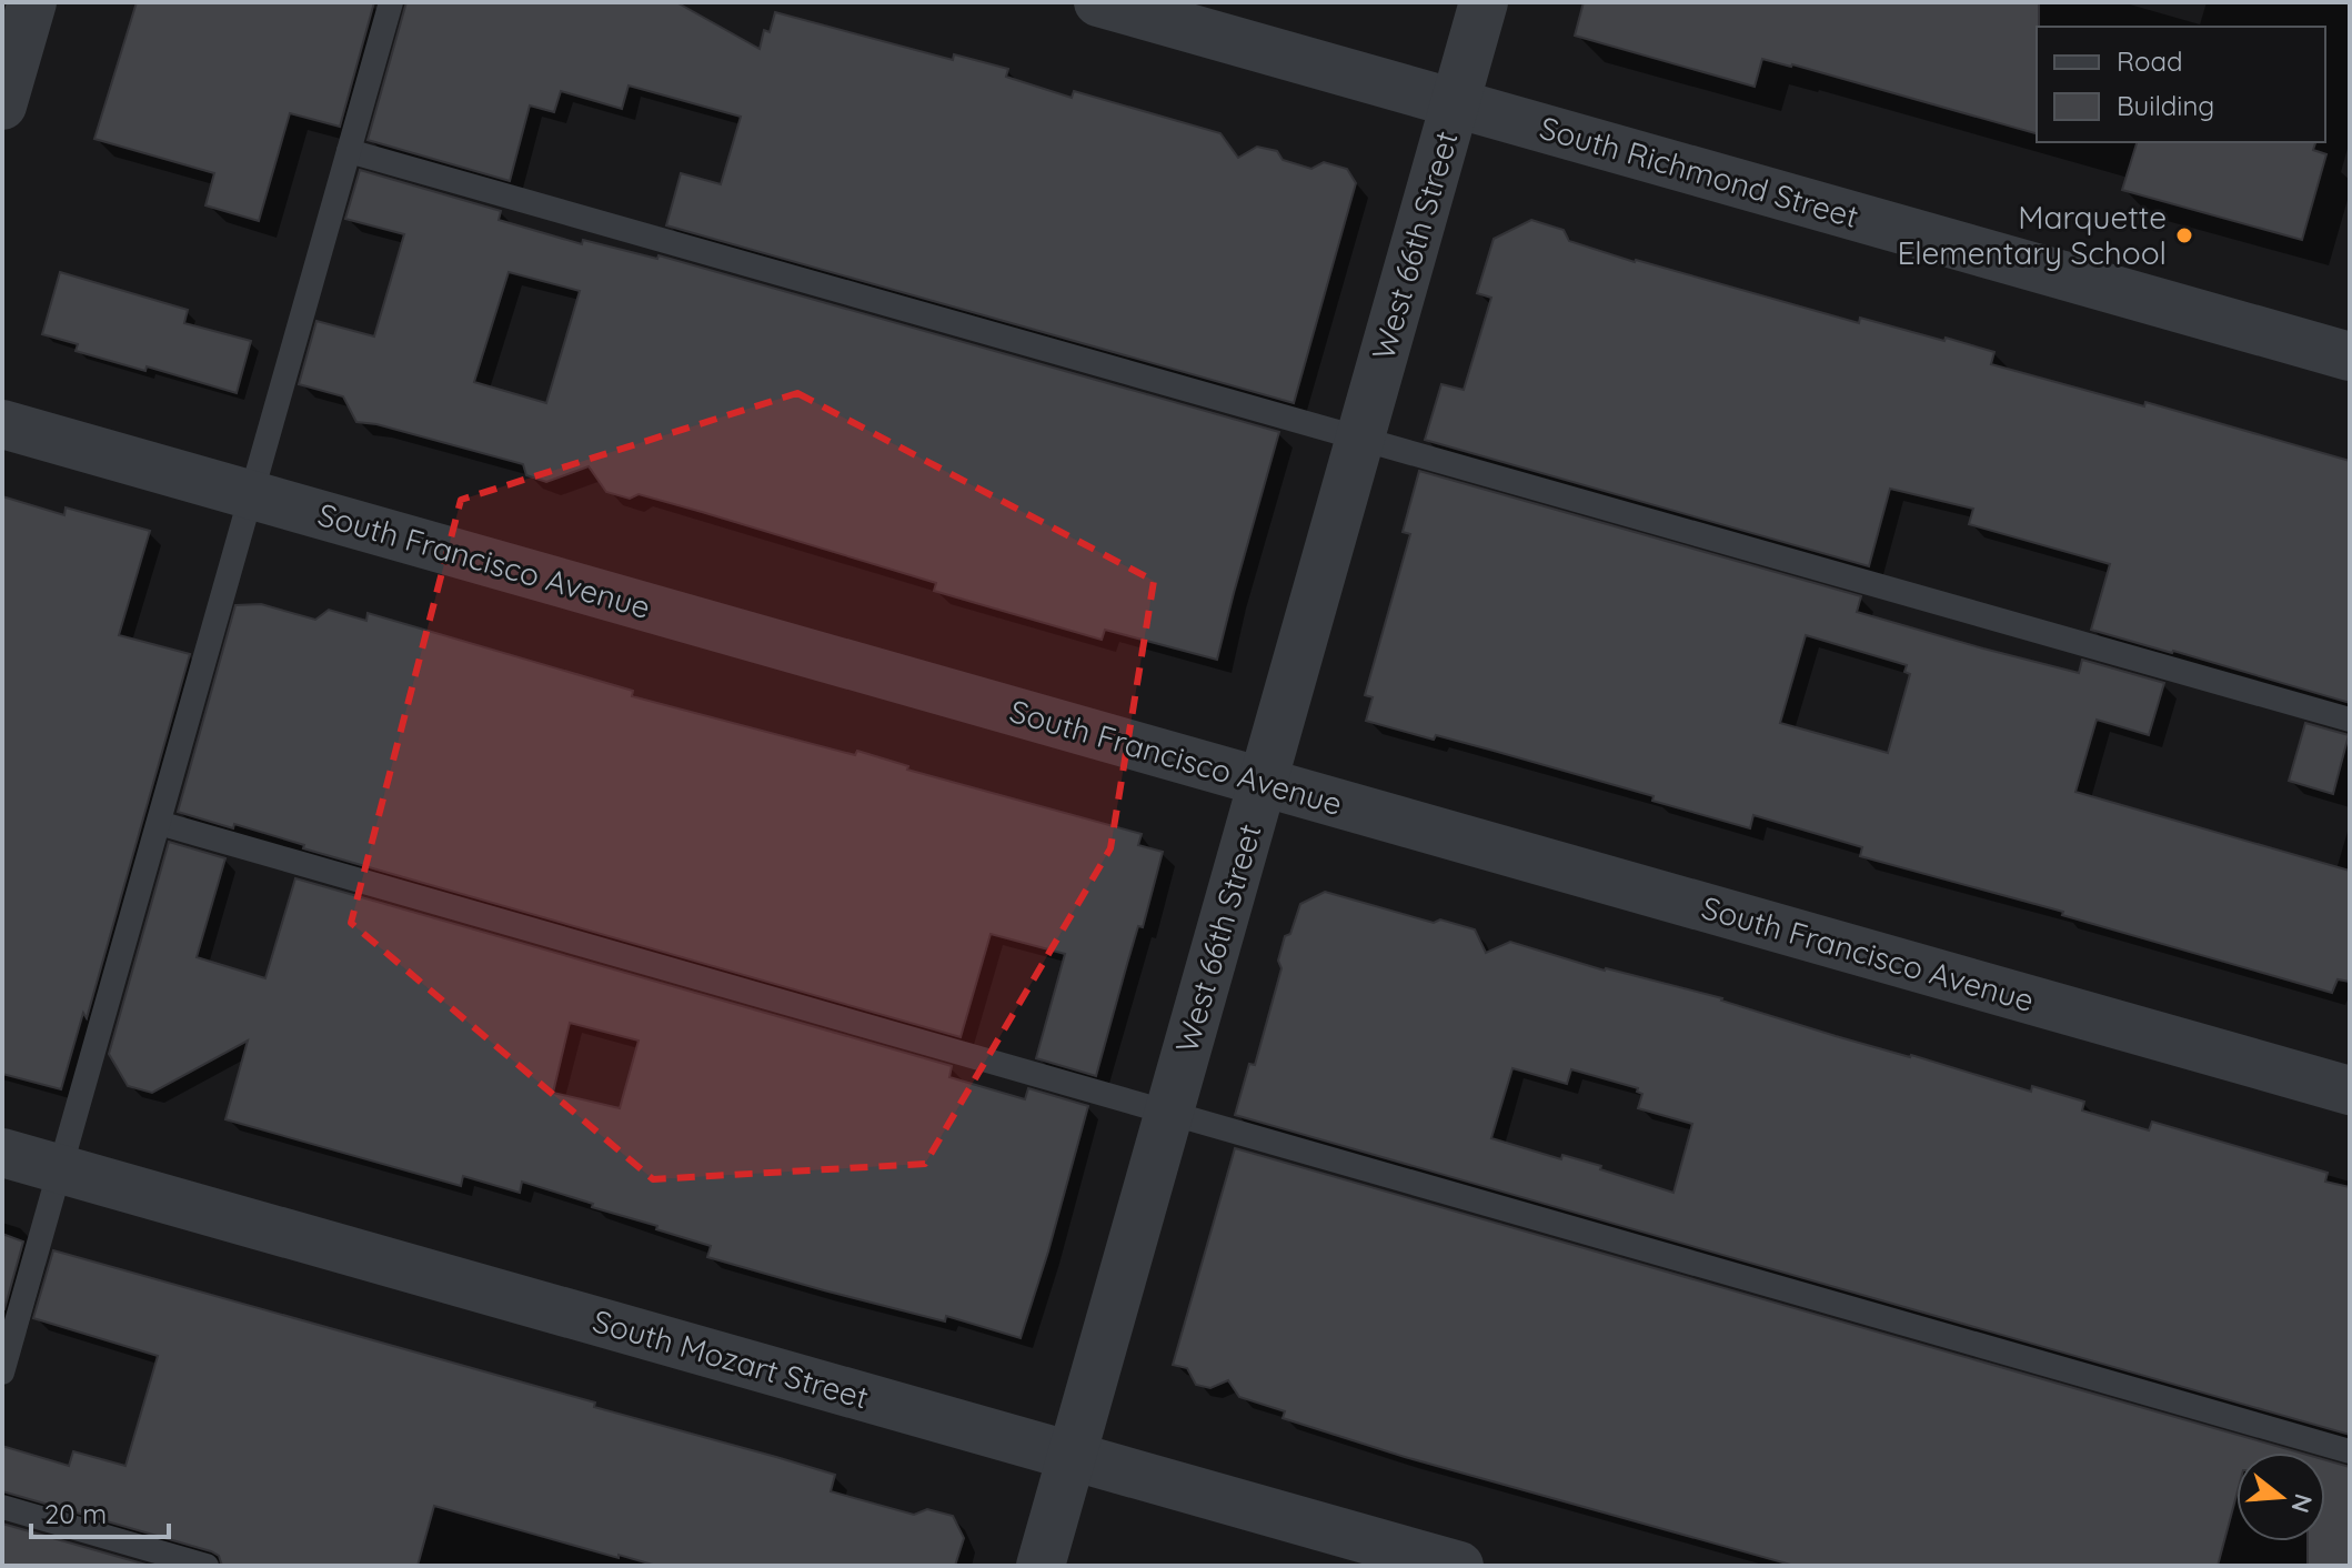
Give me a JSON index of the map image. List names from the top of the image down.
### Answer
{
  "streets": {
    "street": [
      "South Richmond Street",
      "West 66th Street",
      "South Francisco Avenue",
      "South Mozart Street"
    ]
  },
  "crossings": [
    ["South Richmond Street", "West 66th Street"],
    ["West 66th Street", "South Francisco Avenue"],
    ["West 66th Street", "South Mozart Street"]
  ],
  "places": ["Marquette Elementary School"],
  "legend": ["Road", "Building"],
  "scale_bar": "20 m",
  "north": "right"
}
